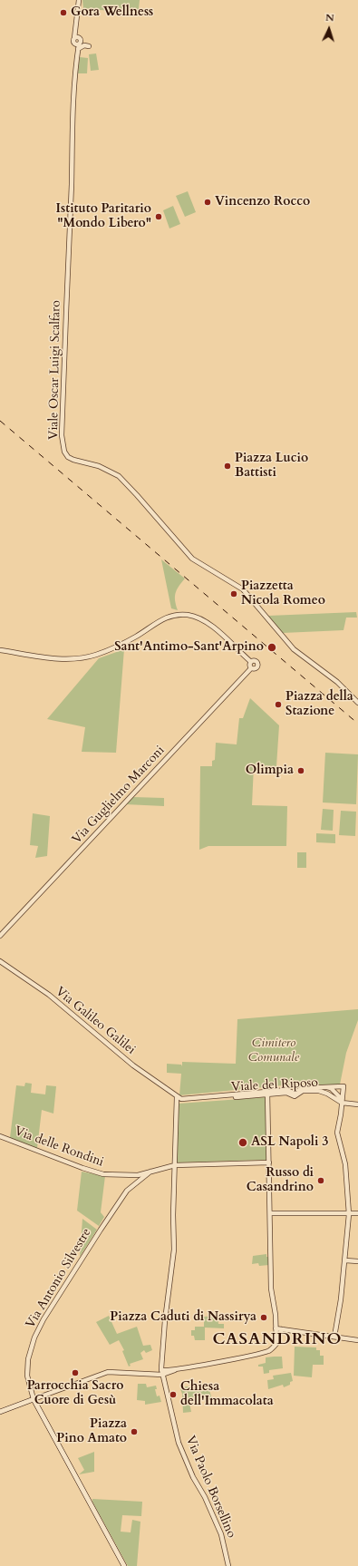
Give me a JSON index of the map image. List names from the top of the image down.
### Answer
{
  "streets": {
    "street": [
      "Viale Oscar Luigi Scalfaro",
      "Via Guglielmo Marconi",
      "Via Galileo Galilei",
      "Viale del Riposo",
      "Via delle Rondini",
      "Via Antonio Silvestre",
      "Via Paolo Borsellino"
    ]
  },
  "crossings": [
    ["Via Galileo Galilei", "Viale del Riposo"],
    ["Via Galileo Galilei", "Via Paolo Borsellino"],
    ["Viale del Riposo", "Via Paolo Borsellino"],
    ["Via delle Rondini", "Via Antonio Silvestre"],
    ["Via delle Rondini", "Via Paolo Borsellino"]
  ],
  "districts": ["CASANDRINO"],
  "parks": ["Cimitero Comunale"],
  "places": [
    "Gora Wellness",
    "Vincenzo Rocco",
    "Istituto Paritario \"Mondo Libero\"",
    "Piazza Lucio Battisti",
    "Piazzetta Nicola Romeo",
    "Sant'Antimo-Sant'Arpino",
    "Piazza della Stazione",
    "Olimpia",
    "ASL Napoli 3",
    "Russo di Casandrino",
    "Piazza Caduti di Nassirya",
    "Parrocchia Sacro Cuore di Gesù",
    "Chiesa dell'Immacolata",
    "Piazza Pino Amato"
  ],
  "north": "top"
}
